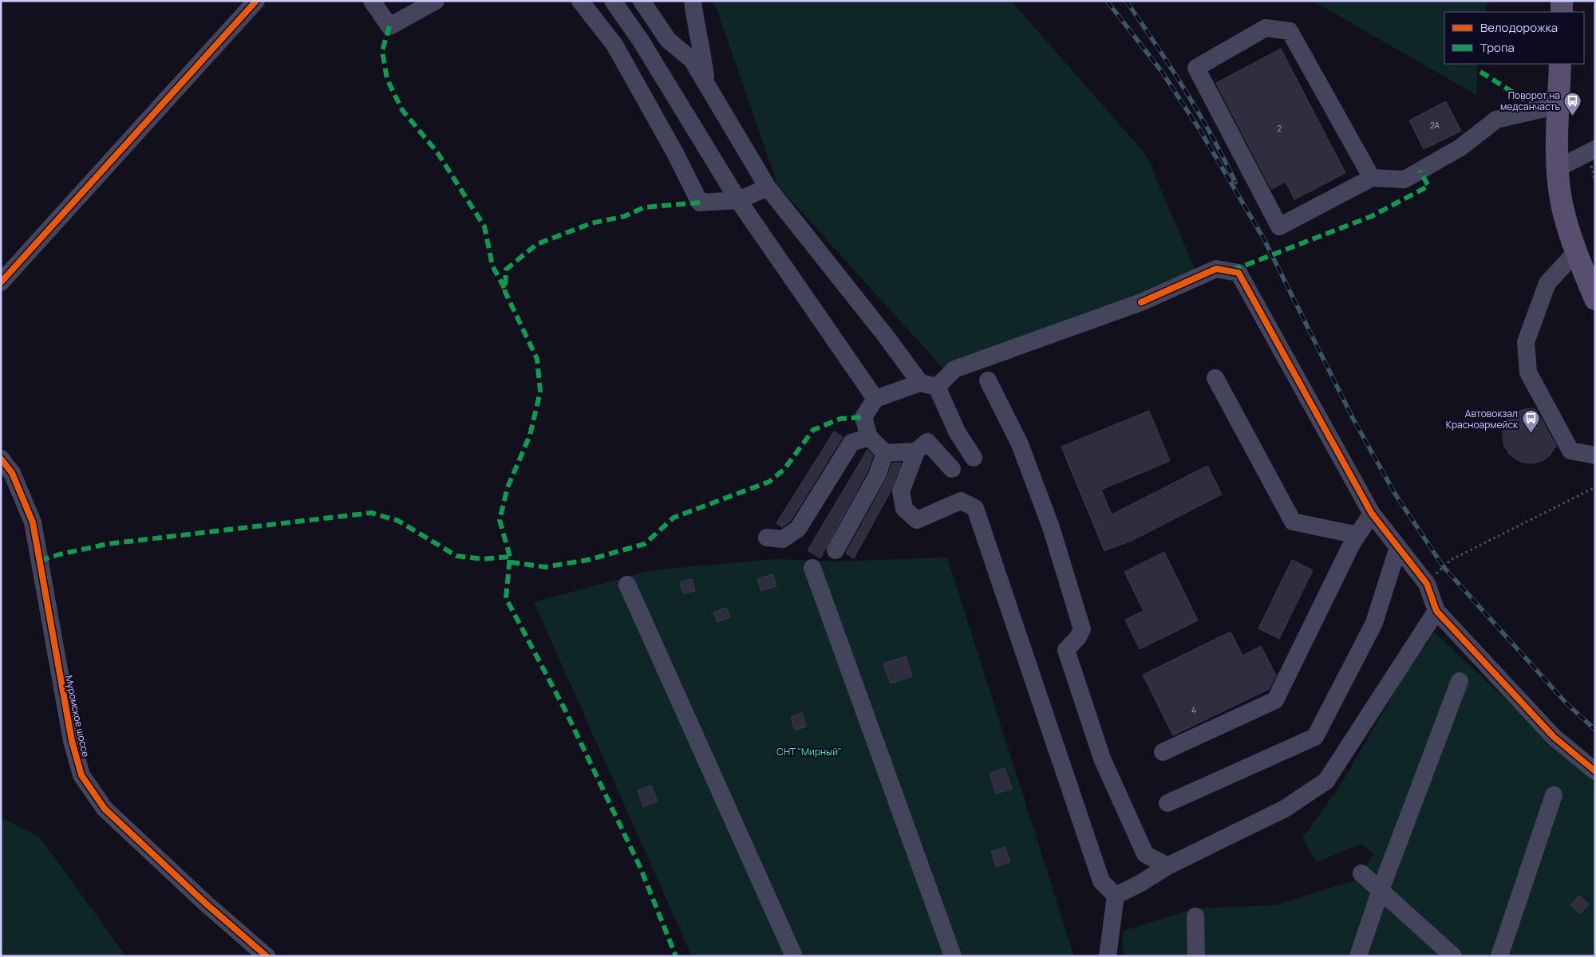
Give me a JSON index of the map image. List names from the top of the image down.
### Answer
{
  "streets": {
    "street": ["Муромское шоссе"]
  },
  "parks": ["СНТ \"Мирный\""],
  "places": {
    "bus stop": ["Поворот на медсанчасть", "Автовокзал Красноармейск"]
  },
  "house_numbers": ["2А", "2", "4"],
  "legend": ["Велодорожка", "Тропа"]
}
